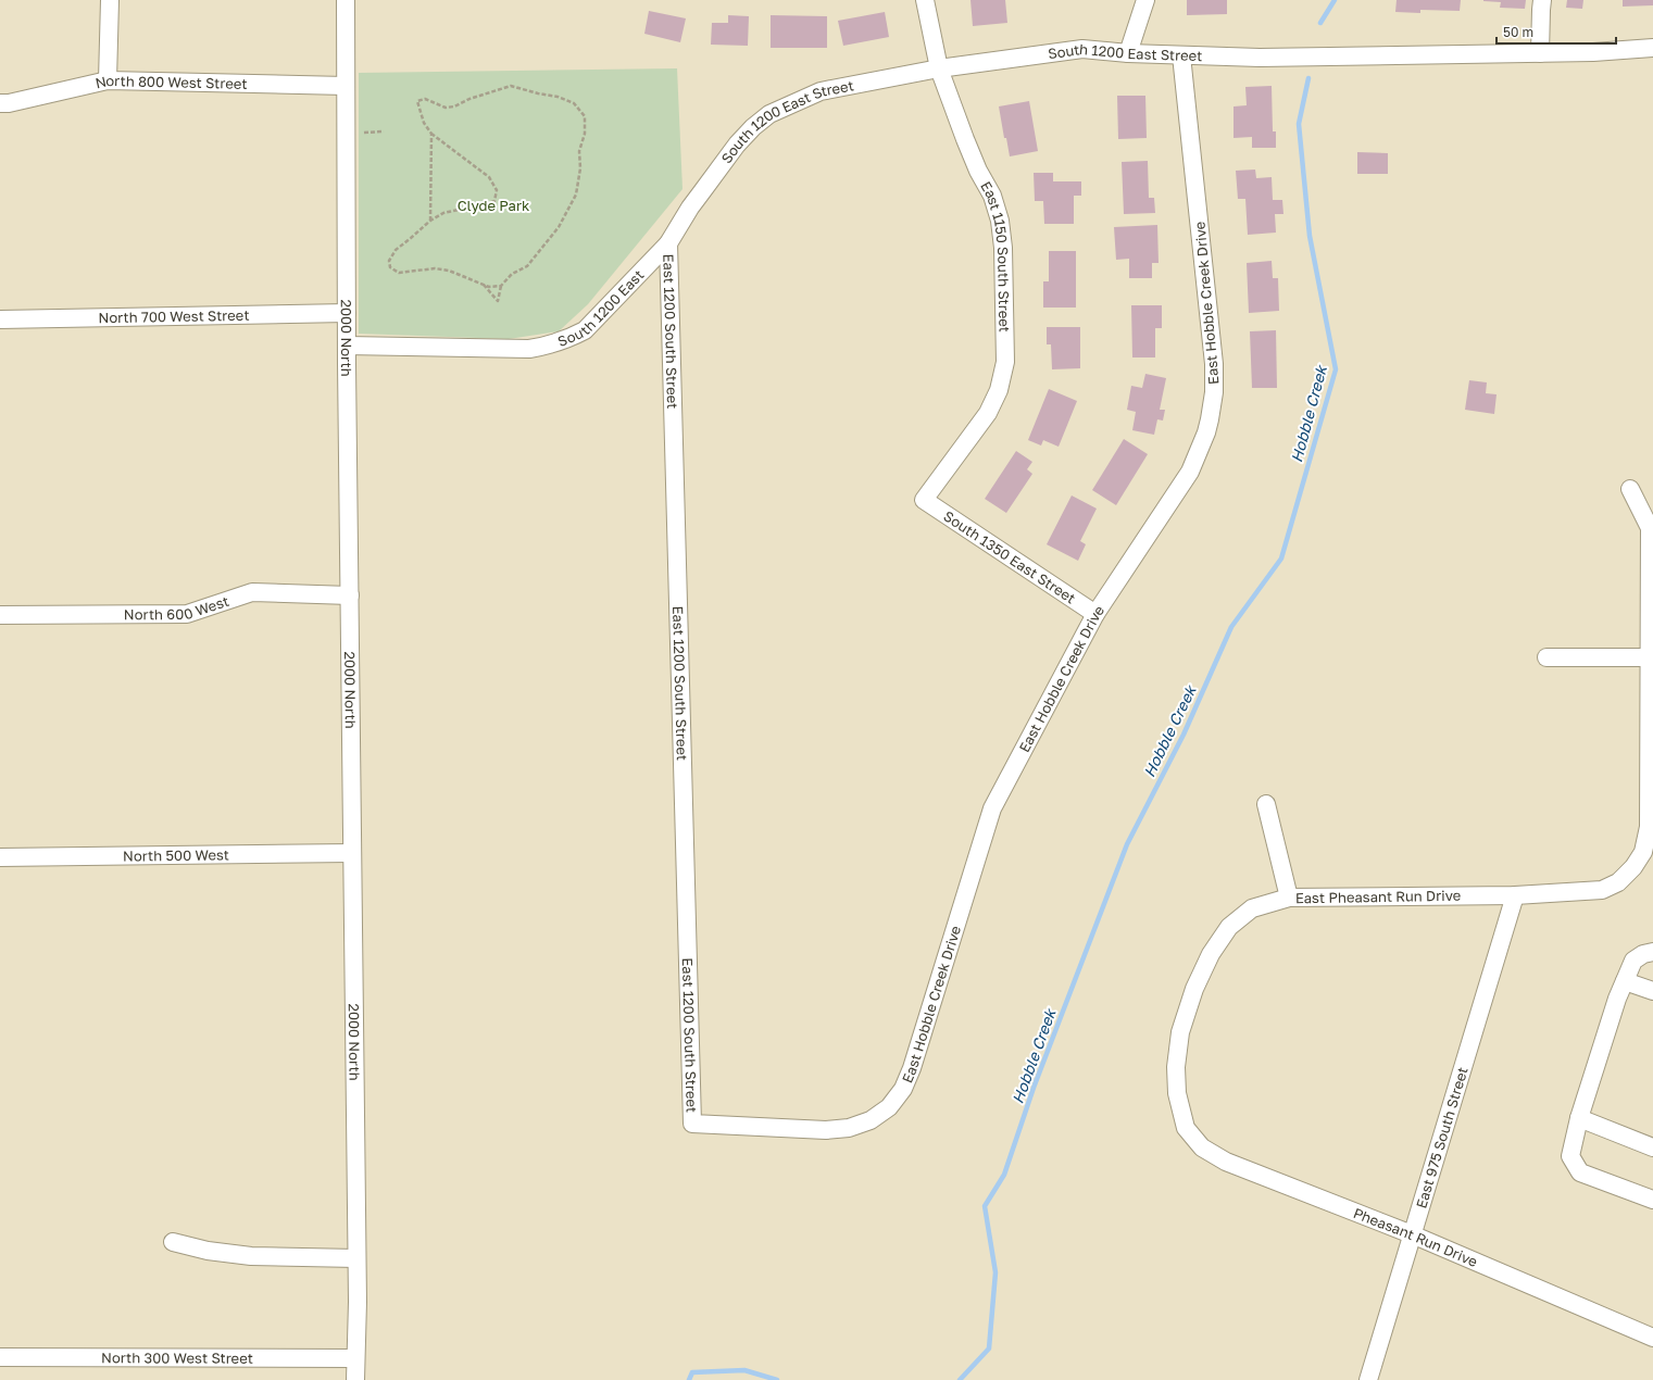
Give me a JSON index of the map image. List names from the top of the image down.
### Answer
{
  "streets": {
    "street": [
      "South 1200 East Street",
      "North 800 West Street",
      "East 1150 South Street",
      "East Hobble Creek Drive",
      "South 1200 East",
      "North 700 West Street",
      "East 1200 South Street",
      "2000 North",
      "South 1350 East Street",
      "North 600 West",
      "North 500 West",
      "East Pheasant Run Drive",
      "East 975 South Street",
      "Pheasant Run Drive",
      "North 300 West Street"
    ]
  },
  "crossings": [
    ["South 1200 East Street", "East 1150 South Street"],
    ["South 1200 East Street", "East Hobble Creek Drive"],
    ["South 1200 East Street", "South 1200 East"],
    ["South 1200 East Street", "East 1200 South Street"],
    ["North 800 West Street", "2000 North"],
    ["East 1150 South Street", "South 1350 East Street"],
    ["East Hobble Creek Drive", "East 1200 South Street"],
    ["East Hobble Creek Drive", "South 1350 East Street"],
    ["South 1200 East", "East 1200 South Street"],
    ["South 1200 East", "2000 North"],
    ["North 700 West Street", "2000 North"],
    ["2000 North", "North 600 West"],
    ["2000 North", "North 500 West"],
    ["2000 North", "North 300 West Street"],
    ["East Pheasant Run Drive", "East 975 South Street"],
    ["East Pheasant Run Drive", "Pheasant Run Drive"],
    ["East 975 South Street", "Pheasant Run Drive"]
  ],
  "water": ["Hobble Creek"],
  "parks": ["Clyde Park"],
  "scale_bar": "50 m"
}
